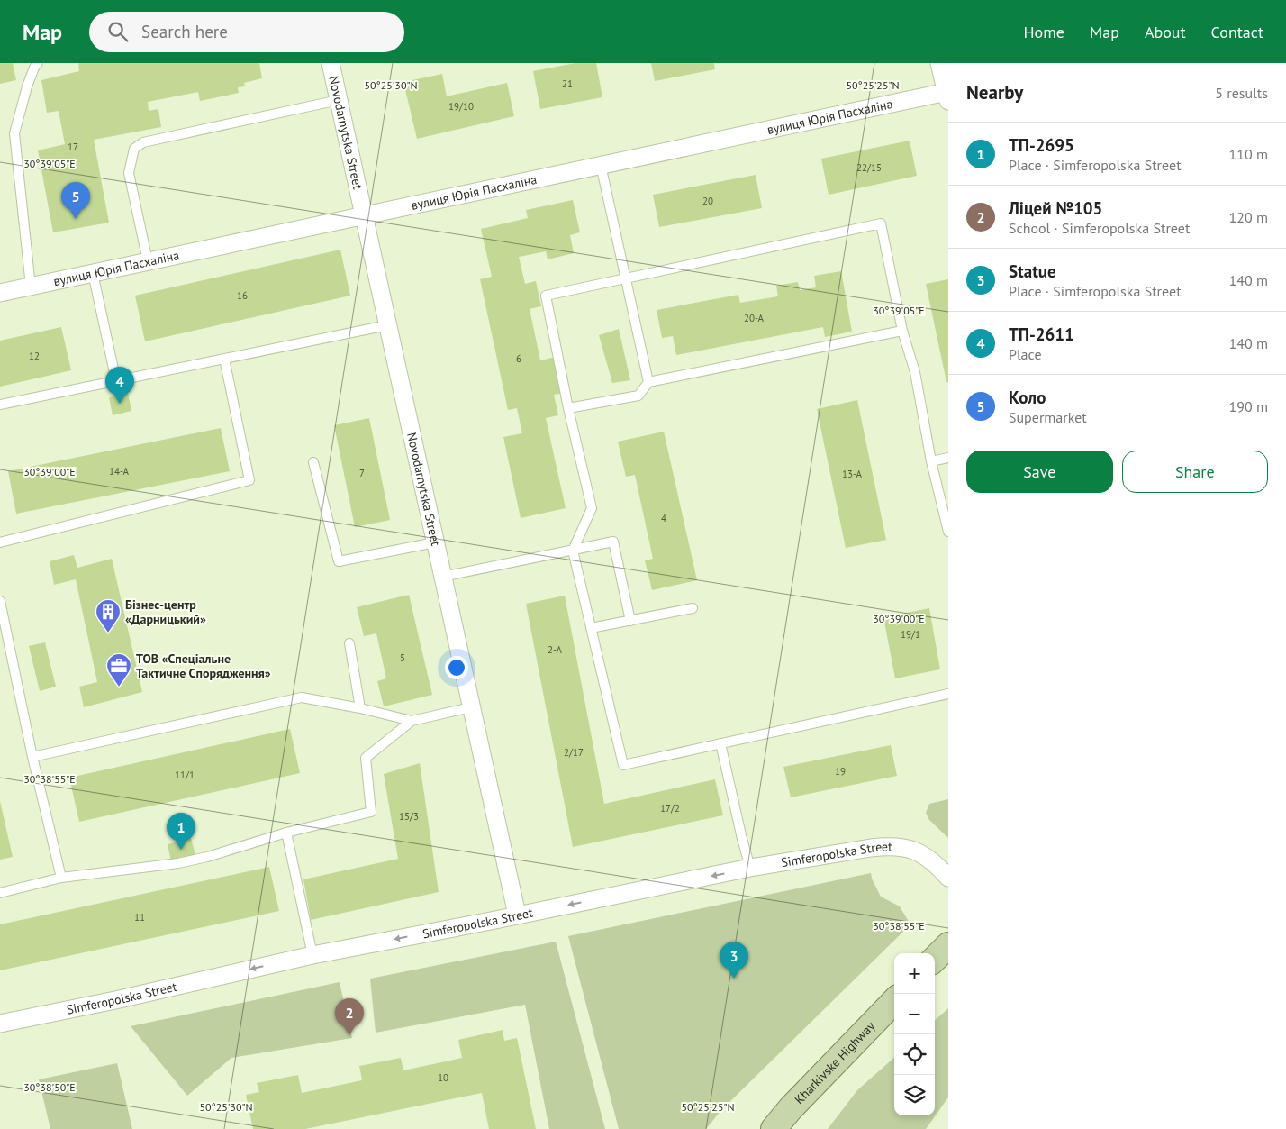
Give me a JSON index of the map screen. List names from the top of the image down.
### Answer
{
  "streets": {
    "main road": ["Kharkivske Highway"],
    "street": ["вулиця Юрія Пасхаліна", "Novodarnytska Street", "Simferopolska Street"]
  },
  "crossings": [
    ["вулиця Юрія Пасхаліна", "Novodarnytska Street"],
    ["Novodarnytska Street", "Simferopolska Street"]
  ],
  "one_way": ["Simferopolska Street"],
  "places": {
    "building": ["Бізнес-центр «Дарницький»"],
    "office": ["ТОВ «Спеціальне Тактичне Спорядження»"]
  },
  "house_numbers": [
    "21",
    "19/10",
    "17",
    "22/15",
    "20",
    "16",
    "20-А",
    "12",
    "6",
    "14-А",
    "7",
    "13-А",
    "4",
    "19/1",
    "2-А",
    "5",
    "2/17",
    "19",
    "11/1",
    "17/2",
    "15/3",
    "11",
    "10"
  ],
  "page": {
    "header": "Map",
    "search": "Search here",
    "nav": [
      "Home",
      "Map",
      "About",
      "Contact"
    ],
    "heading": ["Nearby", "5 results"],
    "list": [
      {
        "mark": "1",
        "name": "ТП-2695",
        "note": "Place · Simferopolska Street",
        "value": "110 m"
      },
      {
        "mark": "2",
        "name": "Ліцей №105",
        "note": "School · Simferopolska Street",
        "value": "120 m"
      },
      {
        "mark": "3",
        "name": "Statue",
        "note": "Place · Simferopolska Street",
        "value": "140 m"
      },
      {
        "mark": "4",
        "name": "ТП-2611",
        "note": "Place",
        "value": "140 m"
      },
      {
        "mark": "5",
        "name": "Коло",
        "note": "Supermarket",
        "value": "190 m"
      }
    ],
    "pins": [
      "5",
      "4",
      "1",
      "3",
      "2"
    ],
    "buttons": ["Save", "Share"],
    "map_buttons": ["+", "−"]
  },
  "coordinates": [
    "50°25'30\"N",
    "50°25'25\"N",
    "30°39'05\"E",
    "30°39'00\"E",
    "30°38'55\"E",
    "30°38'50\"E"
  ]
}
